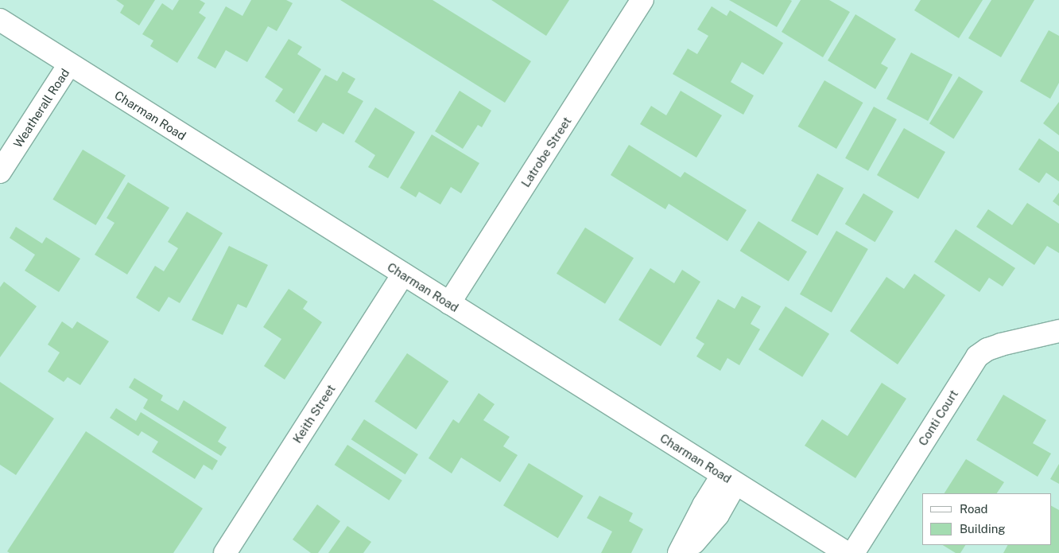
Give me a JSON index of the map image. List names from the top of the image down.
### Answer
{
  "streets": {
    "street": [
      "Weatherall Road",
      "Charman Road",
      "Latrobe Street",
      "Keith Street",
      "Conti Court"
    ]
  },
  "crossings": [
    ["Weatherall Road", "Charman Road"],
    ["Charman Road", "Latrobe Street"],
    ["Charman Road", "Keith Street"]
  ],
  "legend": ["Road", "Building"]
}
